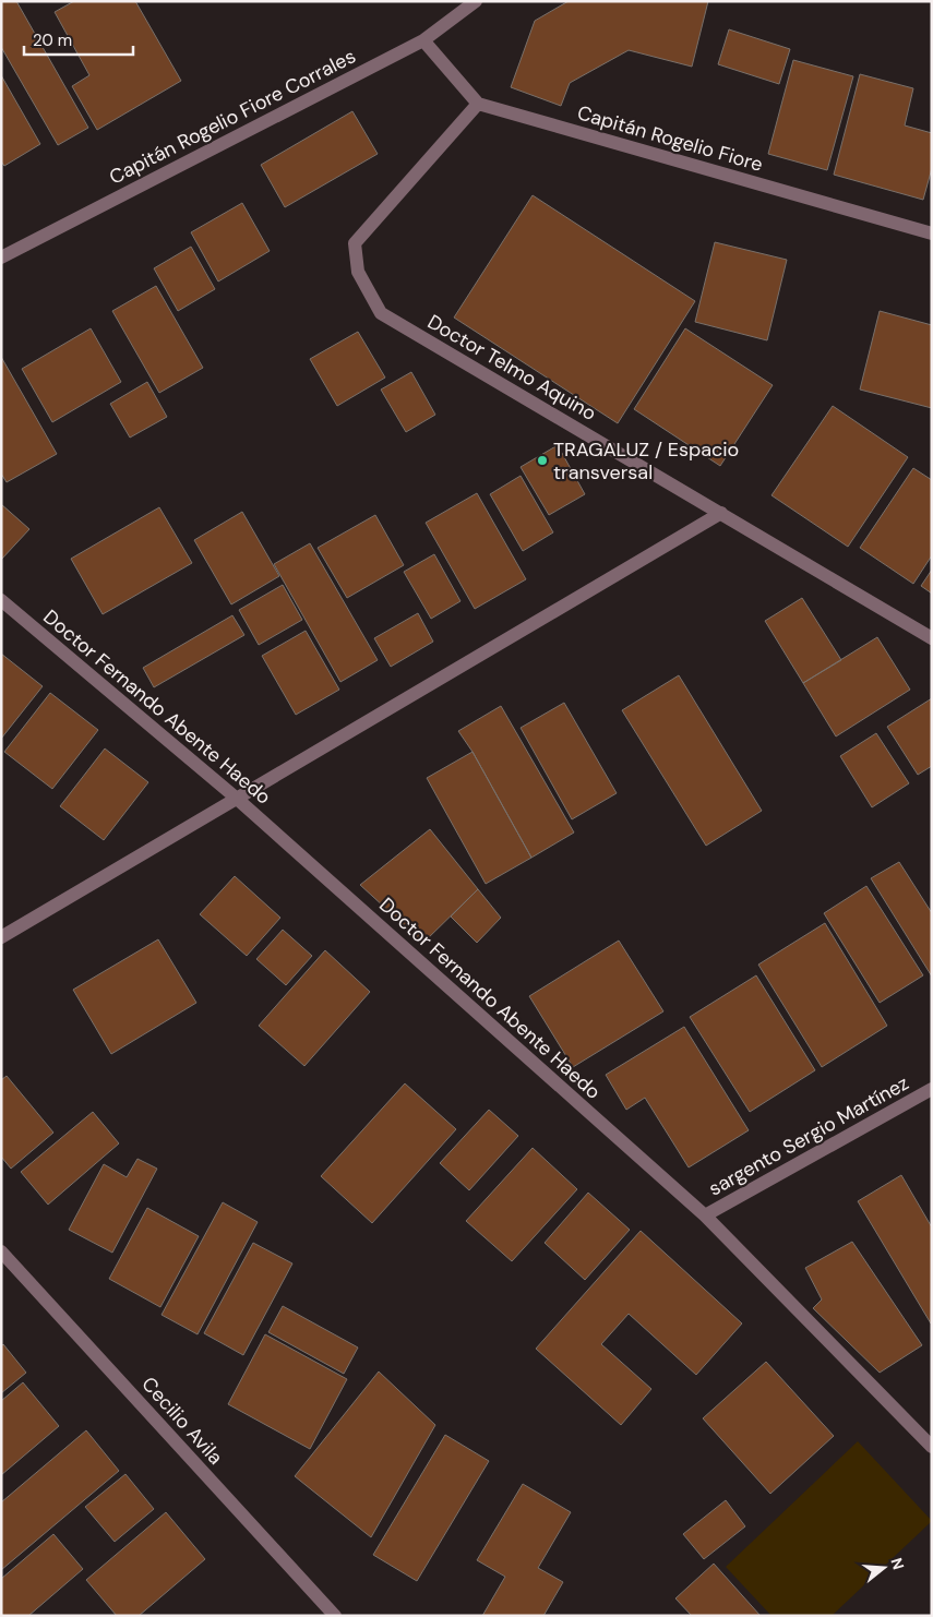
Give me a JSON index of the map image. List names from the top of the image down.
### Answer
{
  "streets": {
    "street": [
      "Capitán Rogelio Fiore Corrales",
      "Capitán Rogelio Fiore",
      "Doctor Telmo Aquino",
      "Doctor Fernando Abente Haedo",
      "sargento Sergio Martínez",
      "Cecilio Avila"
    ]
  },
  "crossings": [
    ["Capitán Rogelio Fiore", "Doctor Telmo Aquino"],
    ["Doctor Fernando Abente Haedo", "sargento Sergio Martínez"]
  ],
  "places": ["TRAGALUZ / Espacio transversal"],
  "scale_bar": "20 m",
  "north": "right"
}
